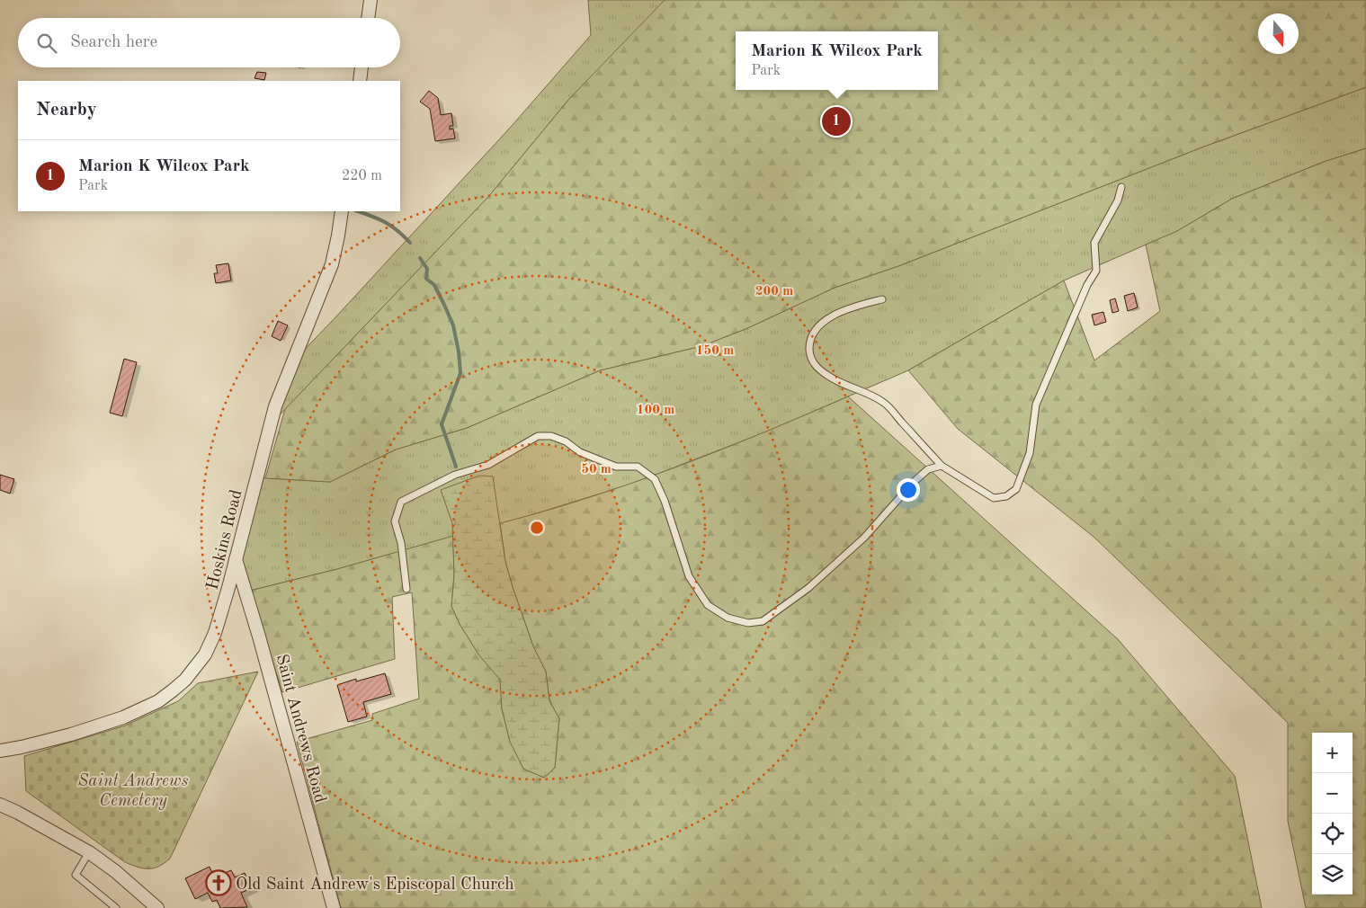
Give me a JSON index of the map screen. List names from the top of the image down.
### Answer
{
  "streets": {
    "street": ["Hoskins Road", "Saint Andrews Road"]
  },
  "crossings": [
    ["Hoskins Road", "Saint Andrews Road"]
  ],
  "parks": ["Saint Andrews Cemetery"],
  "places": {
    "church": ["Old Saint Andrew's Episcopal Church"]
  },
  "north": "bottom",
  "page": {
    "search": "Search here",
    "popup": ["Marion K Wilcox Park", "Park"],
    "heading": "Nearby",
    "pins": "1",
    "list": [
      {
        "mark": "1",
        "name": "Marion K Wilcox Park",
        "note": "Park",
        "value": "220 m"
      }
    ],
    "map_buttons": ["+", "−"]
  },
  "rings": [
    "200 m",
    "150 m",
    "100 m",
    "50 m"
  ]
}
